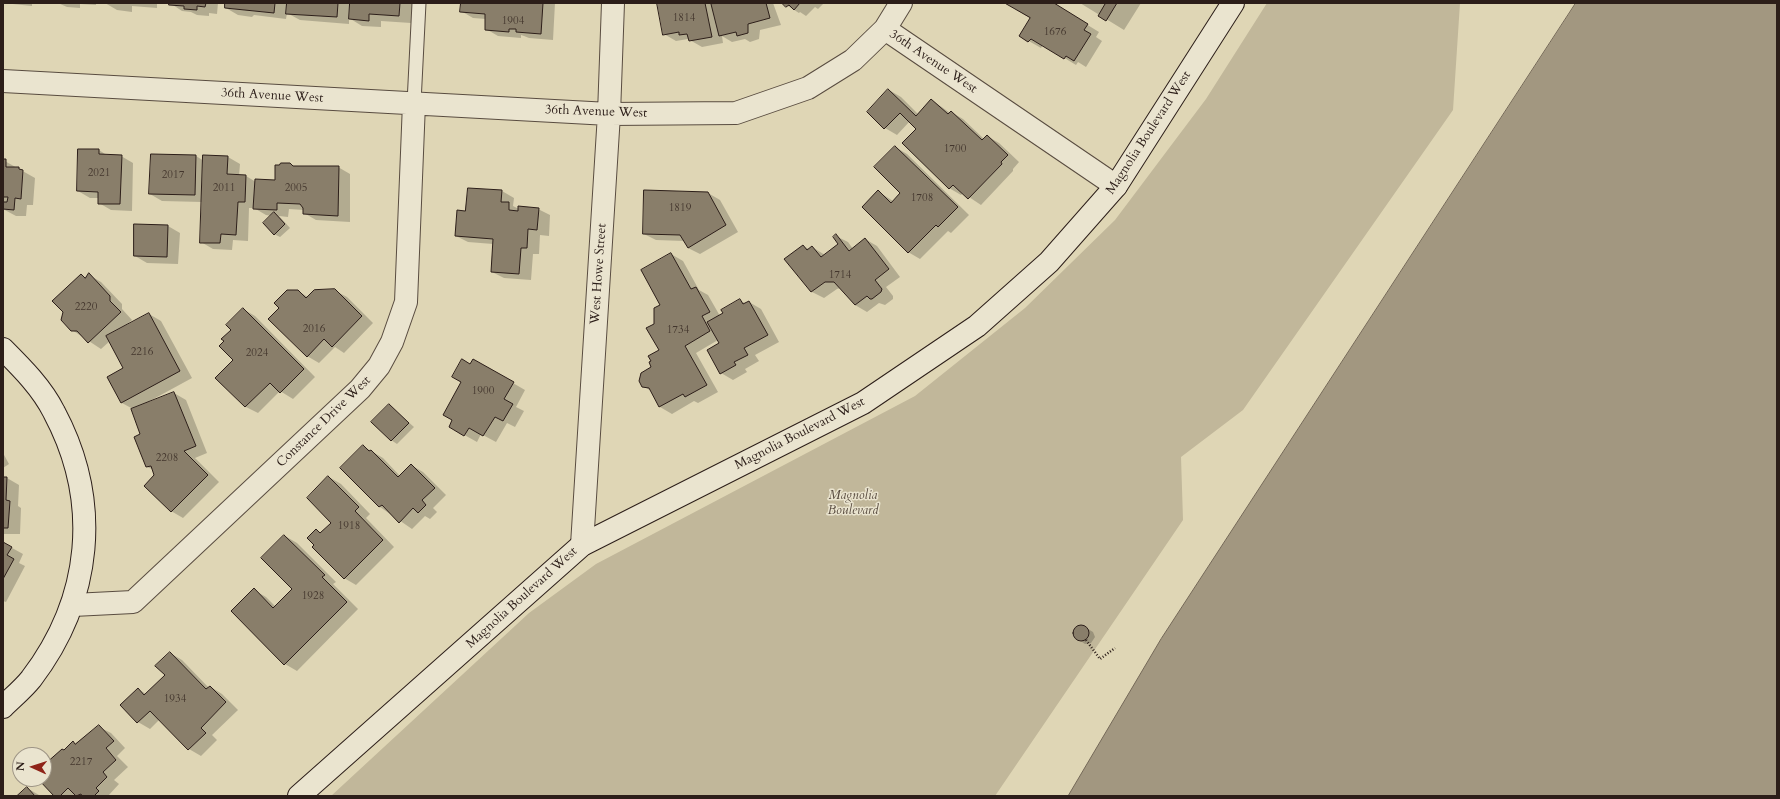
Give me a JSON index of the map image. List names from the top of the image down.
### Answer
{
  "streets": {
    "street": [
      "36th Avenue West",
      "Magnolia Boulevard West",
      "West Howe Street",
      "Constance Drive West"
    ]
  },
  "crossings": [
    ["36th Avenue West", "Magnolia Boulevard West"],
    ["36th Avenue West", "West Howe Street"],
    ["36th Avenue West", "Constance Drive West"],
    ["Magnolia Boulevard West", "West Howe Street"]
  ],
  "parks": ["Magnolia Boulevard"],
  "house_numbers": [
    "1814",
    "1904",
    "1676",
    "1700",
    "2021",
    "2017",
    "2011",
    "2005",
    "1708",
    "1819",
    "1714",
    "2220",
    "2016",
    "1734",
    "2216",
    "2024",
    "1900",
    "2208",
    "1918",
    "1928",
    "1934",
    "2217"
  ],
  "north": "left"
}
